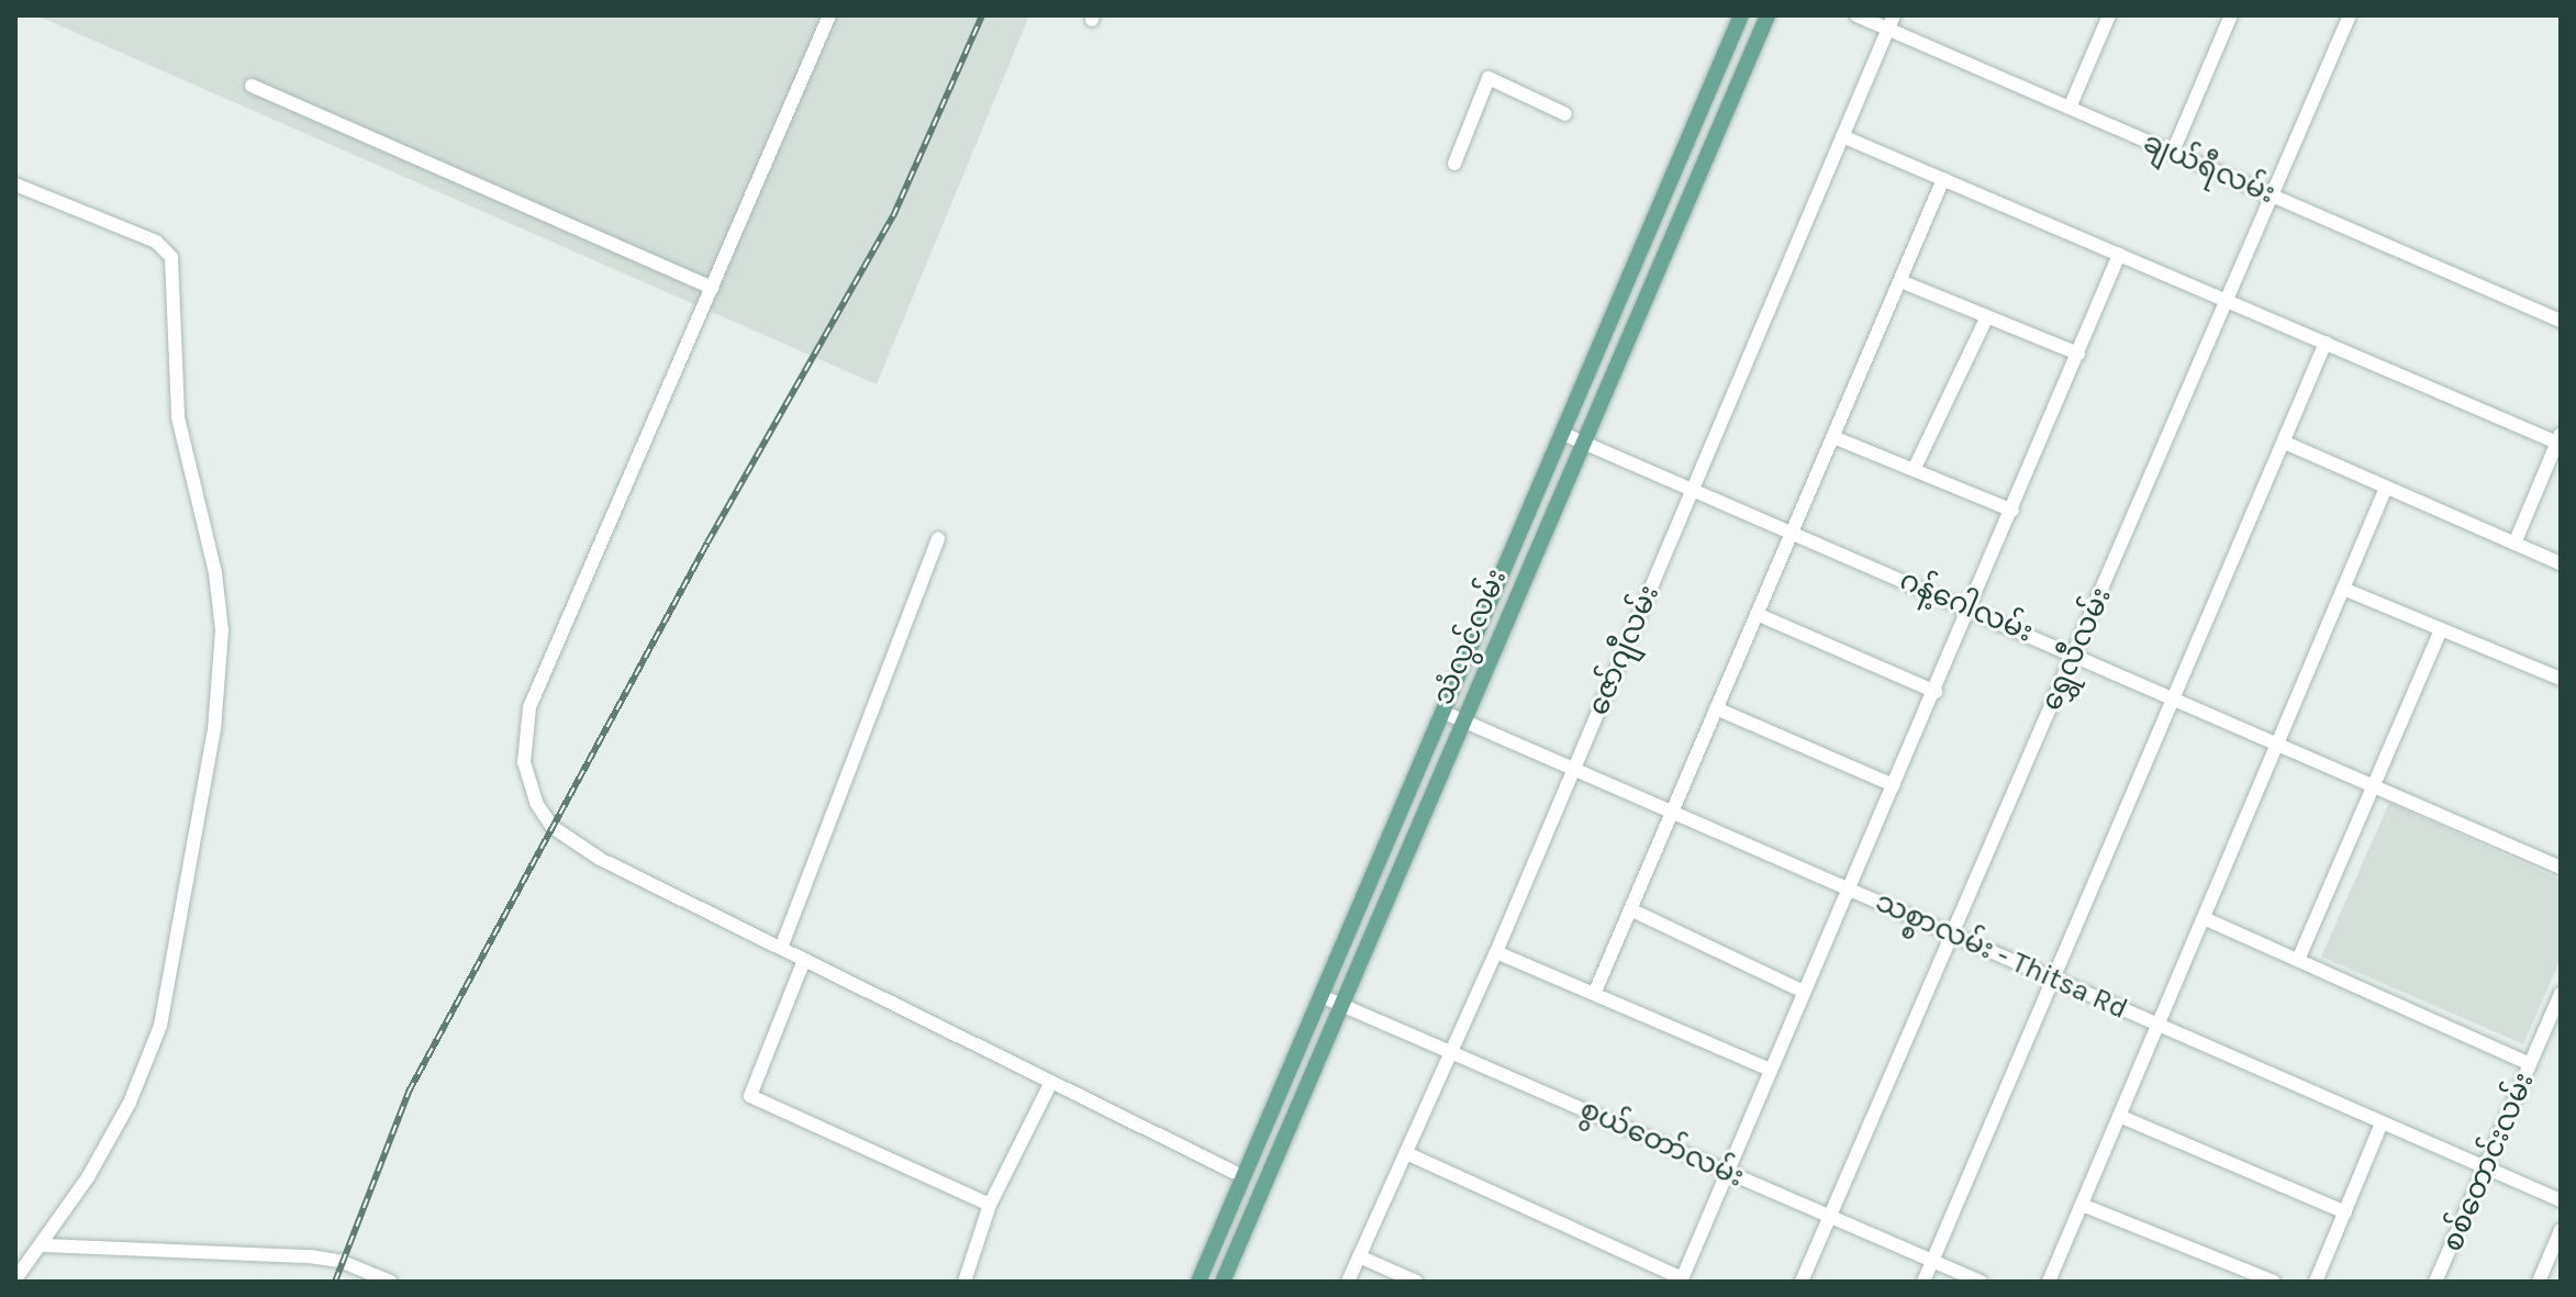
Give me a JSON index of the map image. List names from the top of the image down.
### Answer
{
  "streets": {
    "main road": ["သံလွင်လမ်း"],
    "street": [
      "ချယ်ရီလမ်း",
      "ဂန့်ဂေါလမ်း",
      "ရွှေလီလမ်း",
      "ဇော်ဂျီလမ်း",
      "သစ္စာလမ်း - Thitsa Rd",
      "စွယ်တော်လမ်း",
      "စစ်တောင်းလမ်း"
    ]
  },
  "crossings": [
    ["ချယ်ရီလမ်း", "ရွှေလီလမ်း"],
    ["ချယ်ရီလမ်း", "ဇော်ဂျီလမ်း"],
    ["ဂန့်ဂေါလမ်း", "သံလွင်လမ်း"],
    ["ဂန့်ဂေါလမ်း", "ရွှေလီလမ်း"],
    ["ဂန့်ဂေါလမ်း", "ဇော်ဂျီလမ်း"],
    ["သံလွင်လမ်း", "သစ္စာလမ်း - Thitsa Rd"],
    ["သံလွင်လမ်း", "စွယ်တော်လမ်း"],
    ["ရွှေလီလမ်း", "သစ္စာလမ်း - Thitsa Rd"],
    ["ရွှေလီလမ်း", "စွယ်တော်လမ်း"],
    ["ဇော်ဂျီလမ်း", "သစ္စာလမ်း - Thitsa Rd"],
    ["ဇော်ဂျီလမ်း", "စွယ်တော်လမ်း"],
    ["သစ္စာလမ်း - Thitsa Rd", "စစ်တောင်းလမ်း"]
  ]
}
